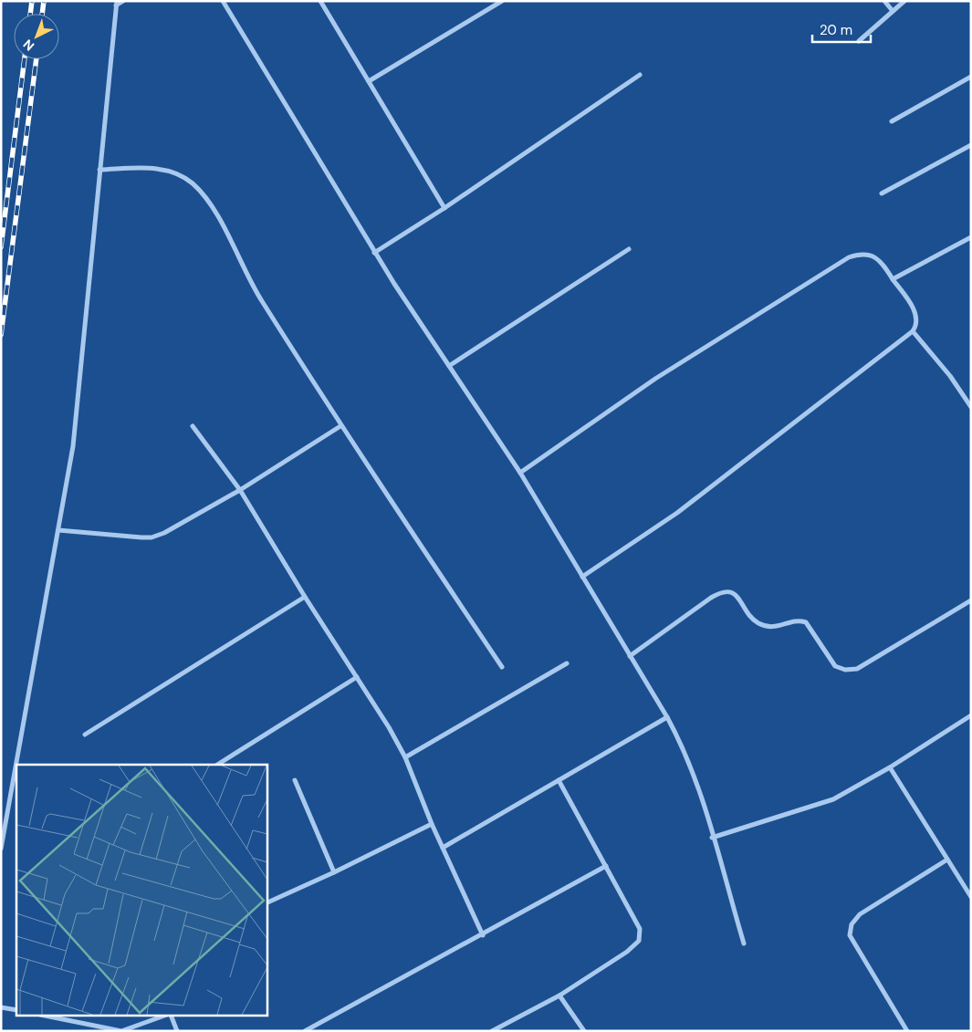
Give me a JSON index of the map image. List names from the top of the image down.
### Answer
{
  "scale_bar": "20 m",
  "north": "bottom left"
}
